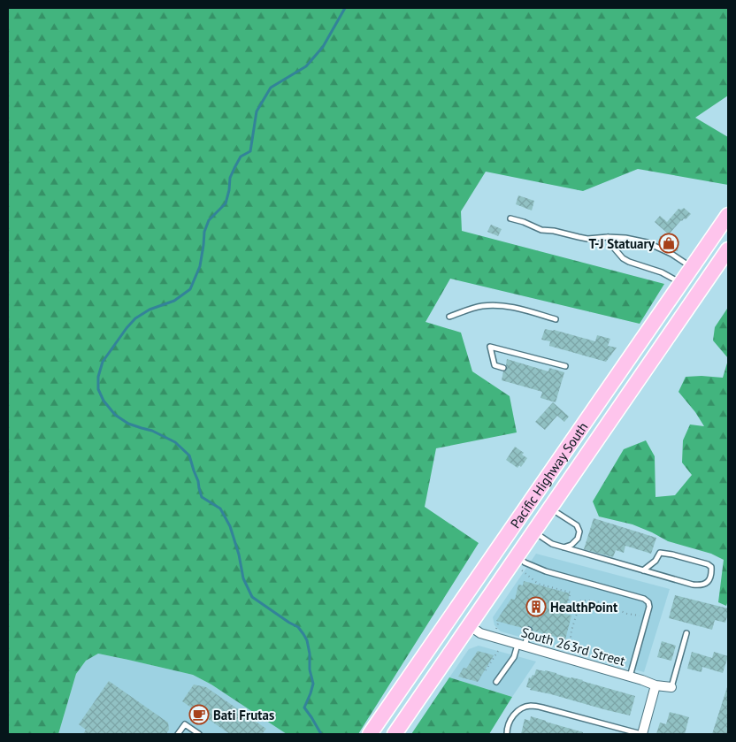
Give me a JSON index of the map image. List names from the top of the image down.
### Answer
{
  "streets": {
    "main road": ["Pacific Highway South"],
    "street": ["South 263rd Street"]
  },
  "crossings": [
    ["Pacific Highway South", "South 263rd Street"]
  ],
  "places": {
    "shop": ["T-J Statuary"],
    "building": ["HealthPoint"],
    "cafe": ["Bati Frutas"]
  }
}
